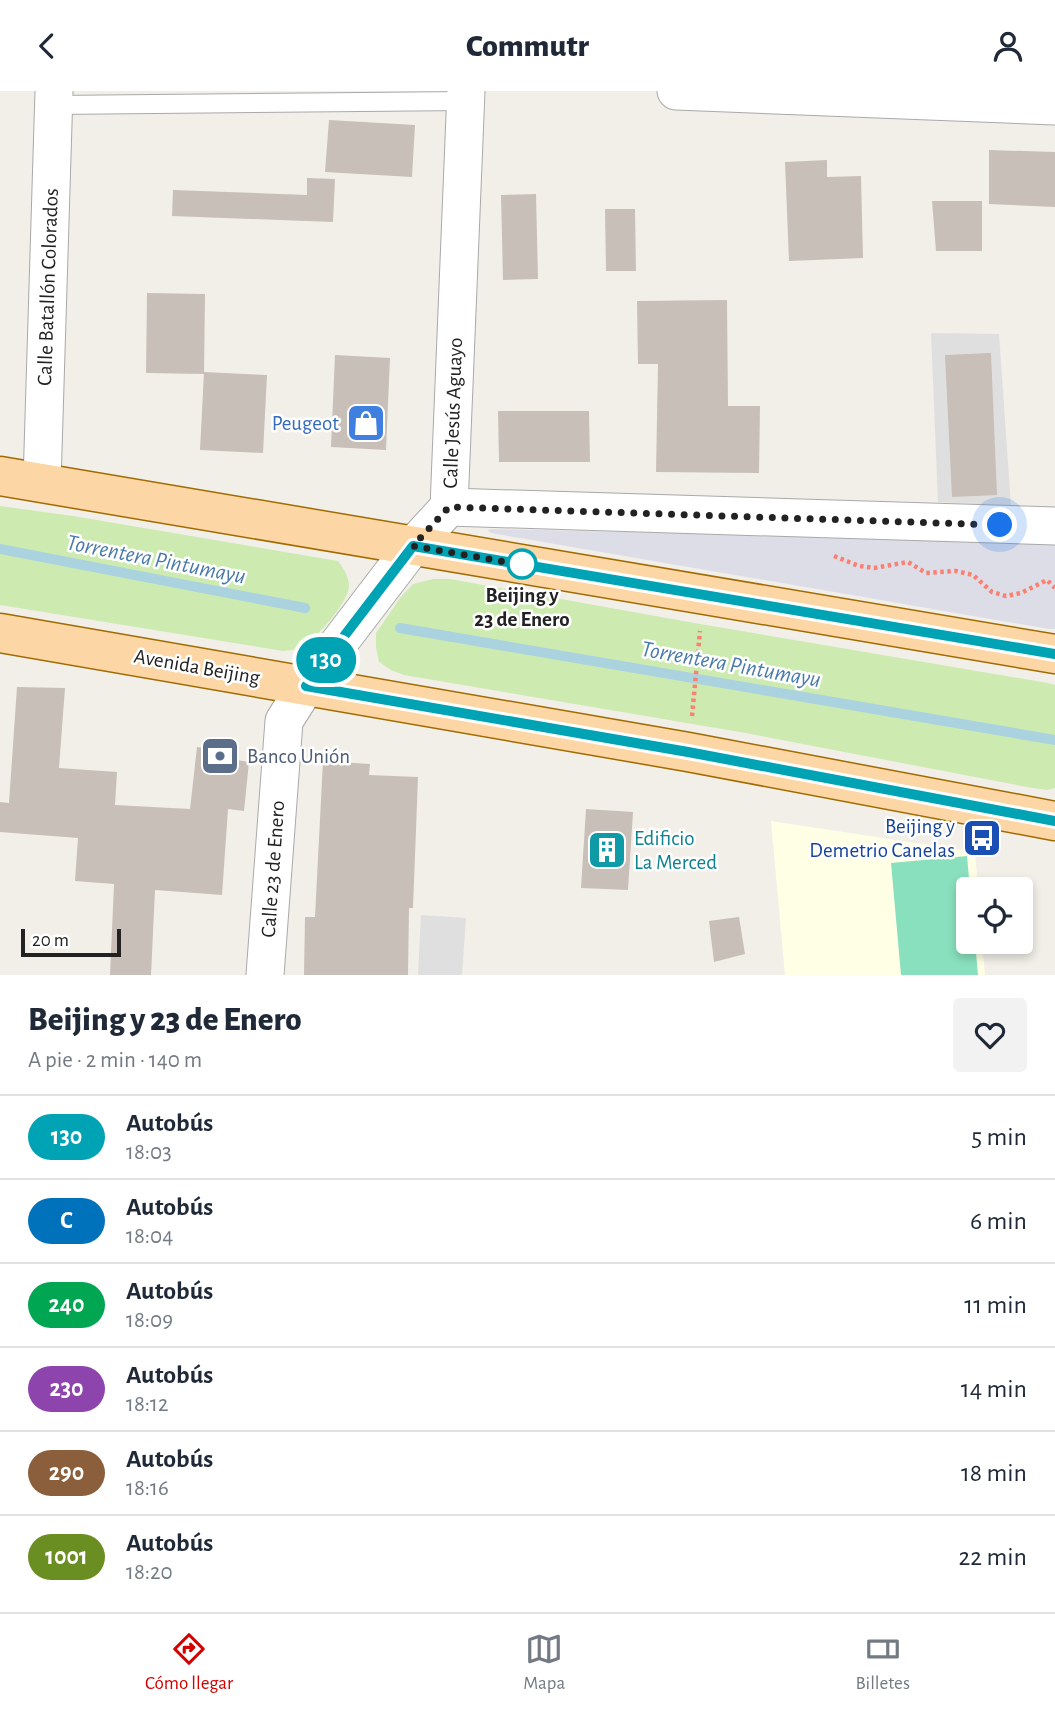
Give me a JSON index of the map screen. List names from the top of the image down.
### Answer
{
  "streets": {
    "main road": ["Avenida Beijing"],
    "street": ["Calle Batallón Colorados", "Calle Jesús Aguayo", "Calle 23 de Enero"]
  },
  "crossings": [
    ["Calle Jesús Aguayo", "Avenida Beijing"],
    ["Calle Jesús Aguayo", "Calle 23 de Enero"],
    ["Avenida Beijing", "Calle 23 de Enero"]
  ],
  "water": ["Torrentera Pintumayu"],
  "places": {
    "shop": ["Peugeot"],
    "other": ["Beijing y 23 de Enero"],
    "bank": ["Banco Unión"],
    "bus stop": ["Beijing y Demetrio Canelas"],
    "building": ["Edificio La Merced"]
  },
  "lines": ["bus line 130"],
  "scale_bar": "20 m",
  "page": {
    "header": "Commutr",
    "on_map": "130",
    "scale": "20 m",
    "heading": ["Beijing y 23 de Enero", "A pie · 2 min · 140 m"],
    "list": [
      {
        "mark": "130",
        "name": "Autobús",
        "note": "18:03",
        "value": "5 min"
      },
      {
        "mark": "C",
        "name": "Autobús",
        "note": "18:04",
        "value": "6 min"
      },
      {
        "mark": "240",
        "name": "Autobús",
        "note": "18:09",
        "value": "11 min"
      },
      {
        "mark": "230",
        "name": "Autobús",
        "note": "18:12",
        "value": "14 min"
      },
      {
        "mark": "290",
        "name": "Autobús",
        "note": "18:16",
        "value": "18 min"
      },
      {
        "mark": "1001",
        "name": "Autobús",
        "note": "18:20",
        "value": "22 min"
      }
    ],
    "tabs": ["Cómo llegar", "Mapa", "Billetes"]
  }
}
